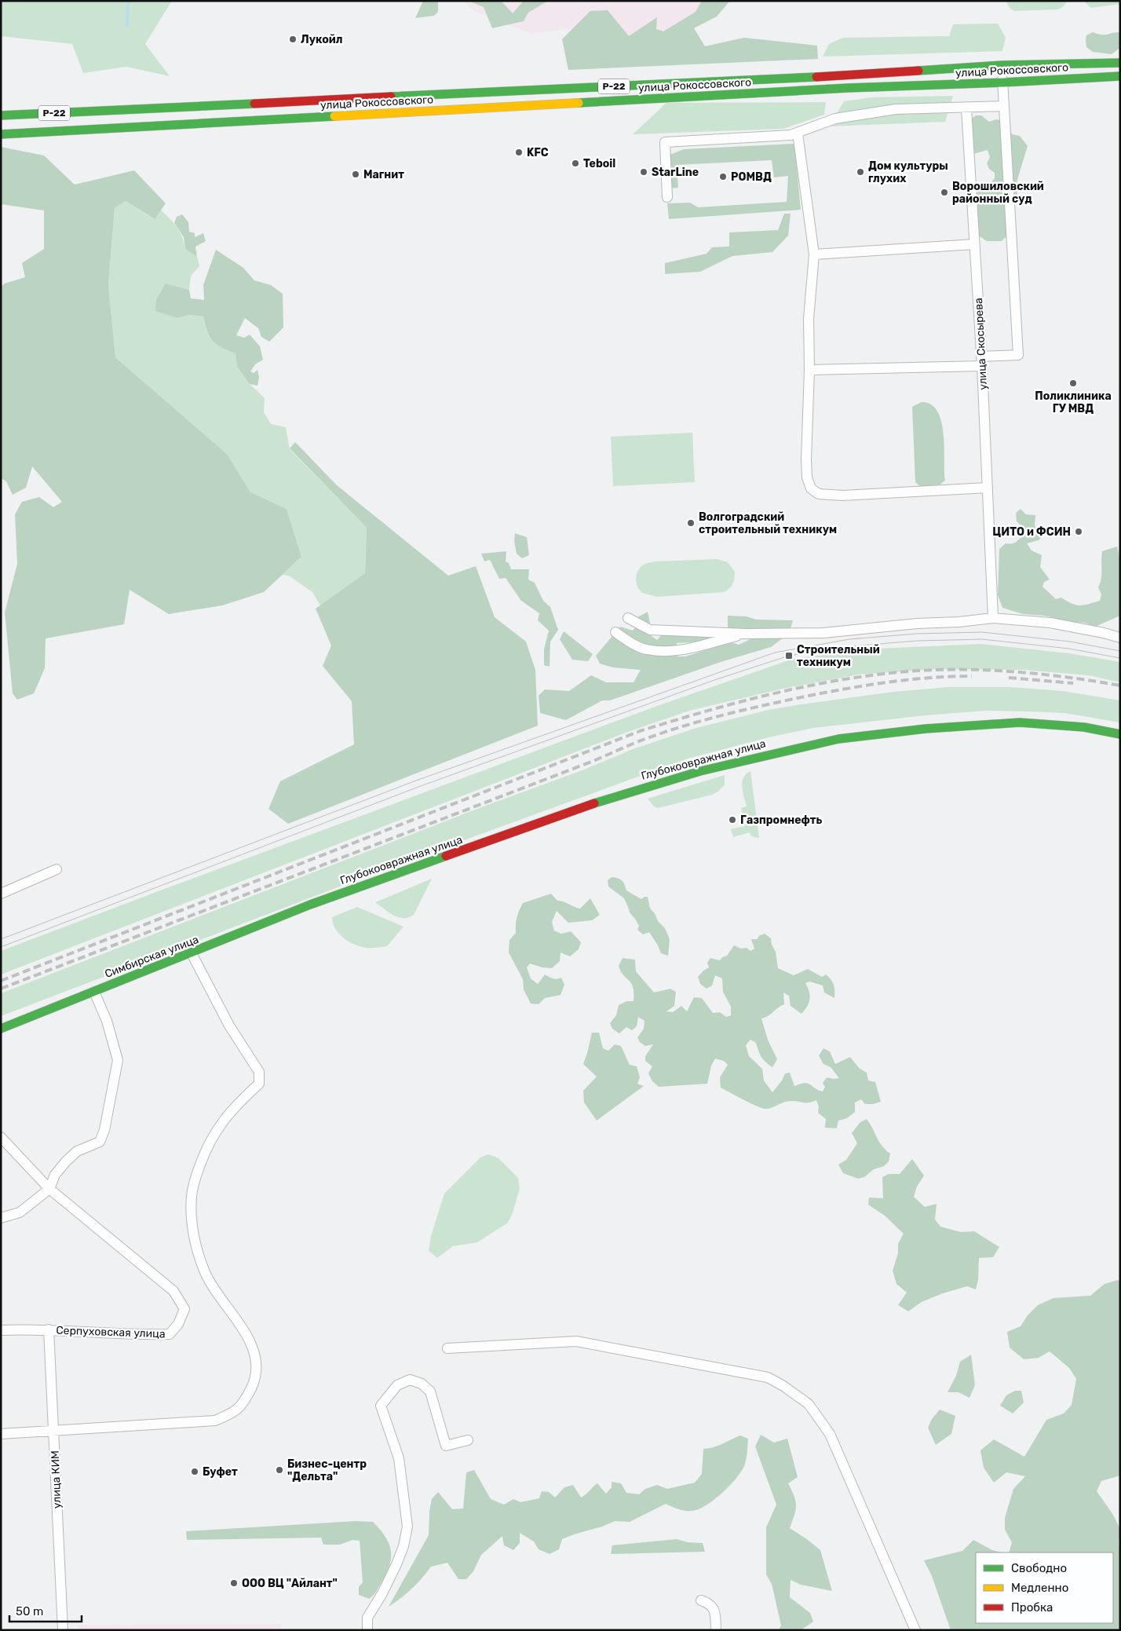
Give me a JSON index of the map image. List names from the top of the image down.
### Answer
{
  "streets": {
    "main road": [
      "улица Рокоссовского",
      "Р-22",
      "Глубокоовражная улица",
      "Симбирская улица"
    ],
    "street": ["улица Скосырева", "Серпуховская улица", "улица КИМ"]
  },
  "crossings": [
    ["Глубокоовражная улица", "Симбирская улица"],
    ["Серпуховская улица", "улица КИМ"]
  ],
  "places": {
    "other": [
      "Лукойл",
      "KFC",
      "Teboil",
      "StarLine",
      "Дом культуры глухих",
      "Магнит",
      "РОМВД",
      "Ворошиловский районный суд",
      "Поликлиника ГУ МВД",
      "Волгоградский строительный техникум",
      "ЦИТО и ФСИН",
      "Газпромнефть",
      "Бизнес-центр \"Дельта\"",
      "Буфет",
      "ООО ВЦ \"Айлант\""
    ],
    "transit": ["Строительный техникум"]
  },
  "legend": ["Свободно", "Медленно", "Пробка"],
  "scale_bar": "50 m"
}
